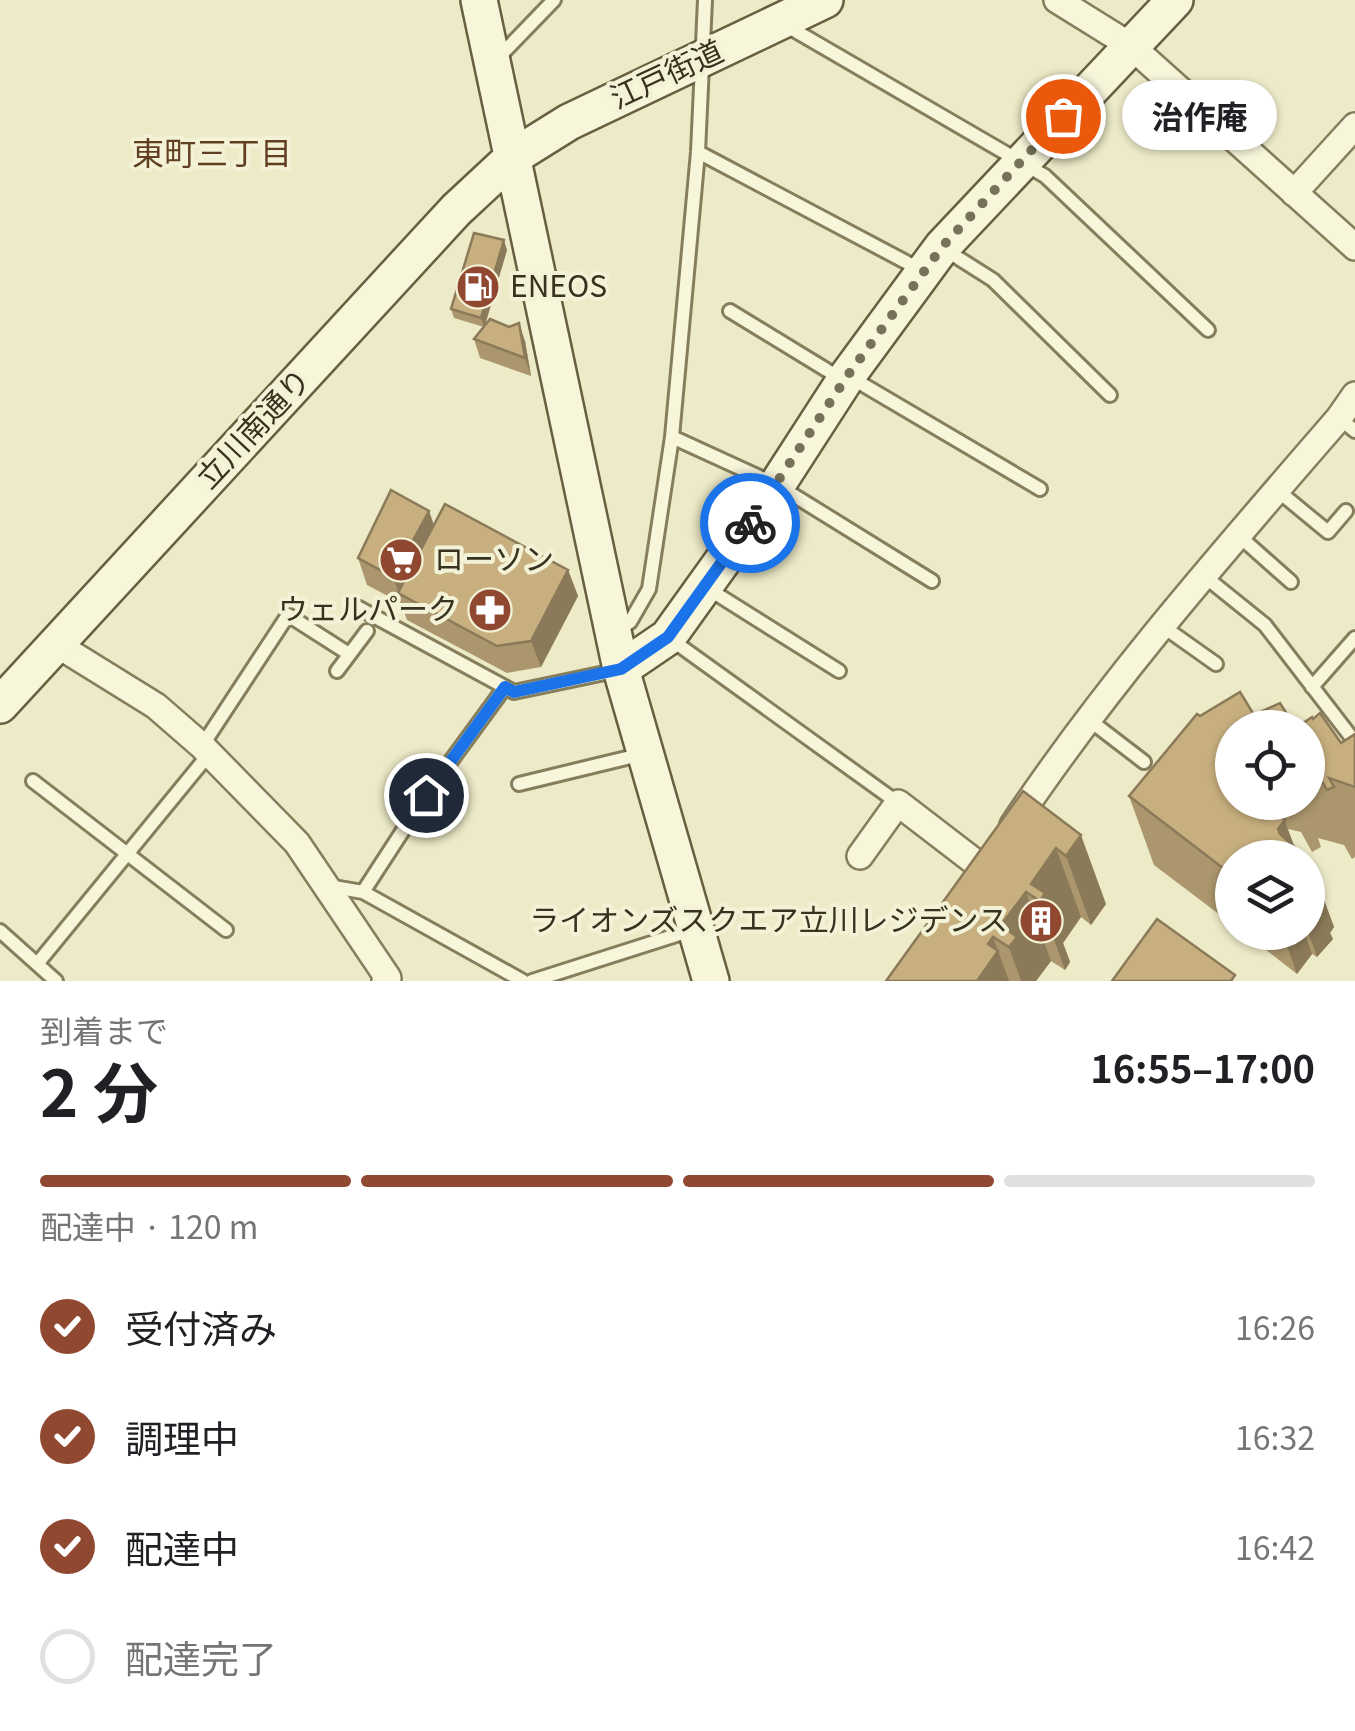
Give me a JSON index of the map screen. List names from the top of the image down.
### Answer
{
  "streets": {
    "street": ["江戸街道", "立川南通り"]
  },
  "crossings": [
    ["江戸街道", "立川南通り"]
  ],
  "districts": ["東町三丁目"],
  "places": {
    "other": ["治作庵"],
    "fuel station": ["ENEOS"],
    "supermarket": ["ローソン"],
    "pharmacy": ["ウェルパーク"],
    "building": ["ライオンズスクエア立川レジデンス"]
  },
  "page": {
    "bubble": "治作庵",
    "heading": ["2 分", "到着まで", "16:55–17:00"],
    "bar": "配達中 · 120 m",
    "list": [
      ["受付済み", "16:26"],
      ["調理中", "16:32"],
      ["配達中", "16:42"],
      "配達完了"
    ]
  }
}
